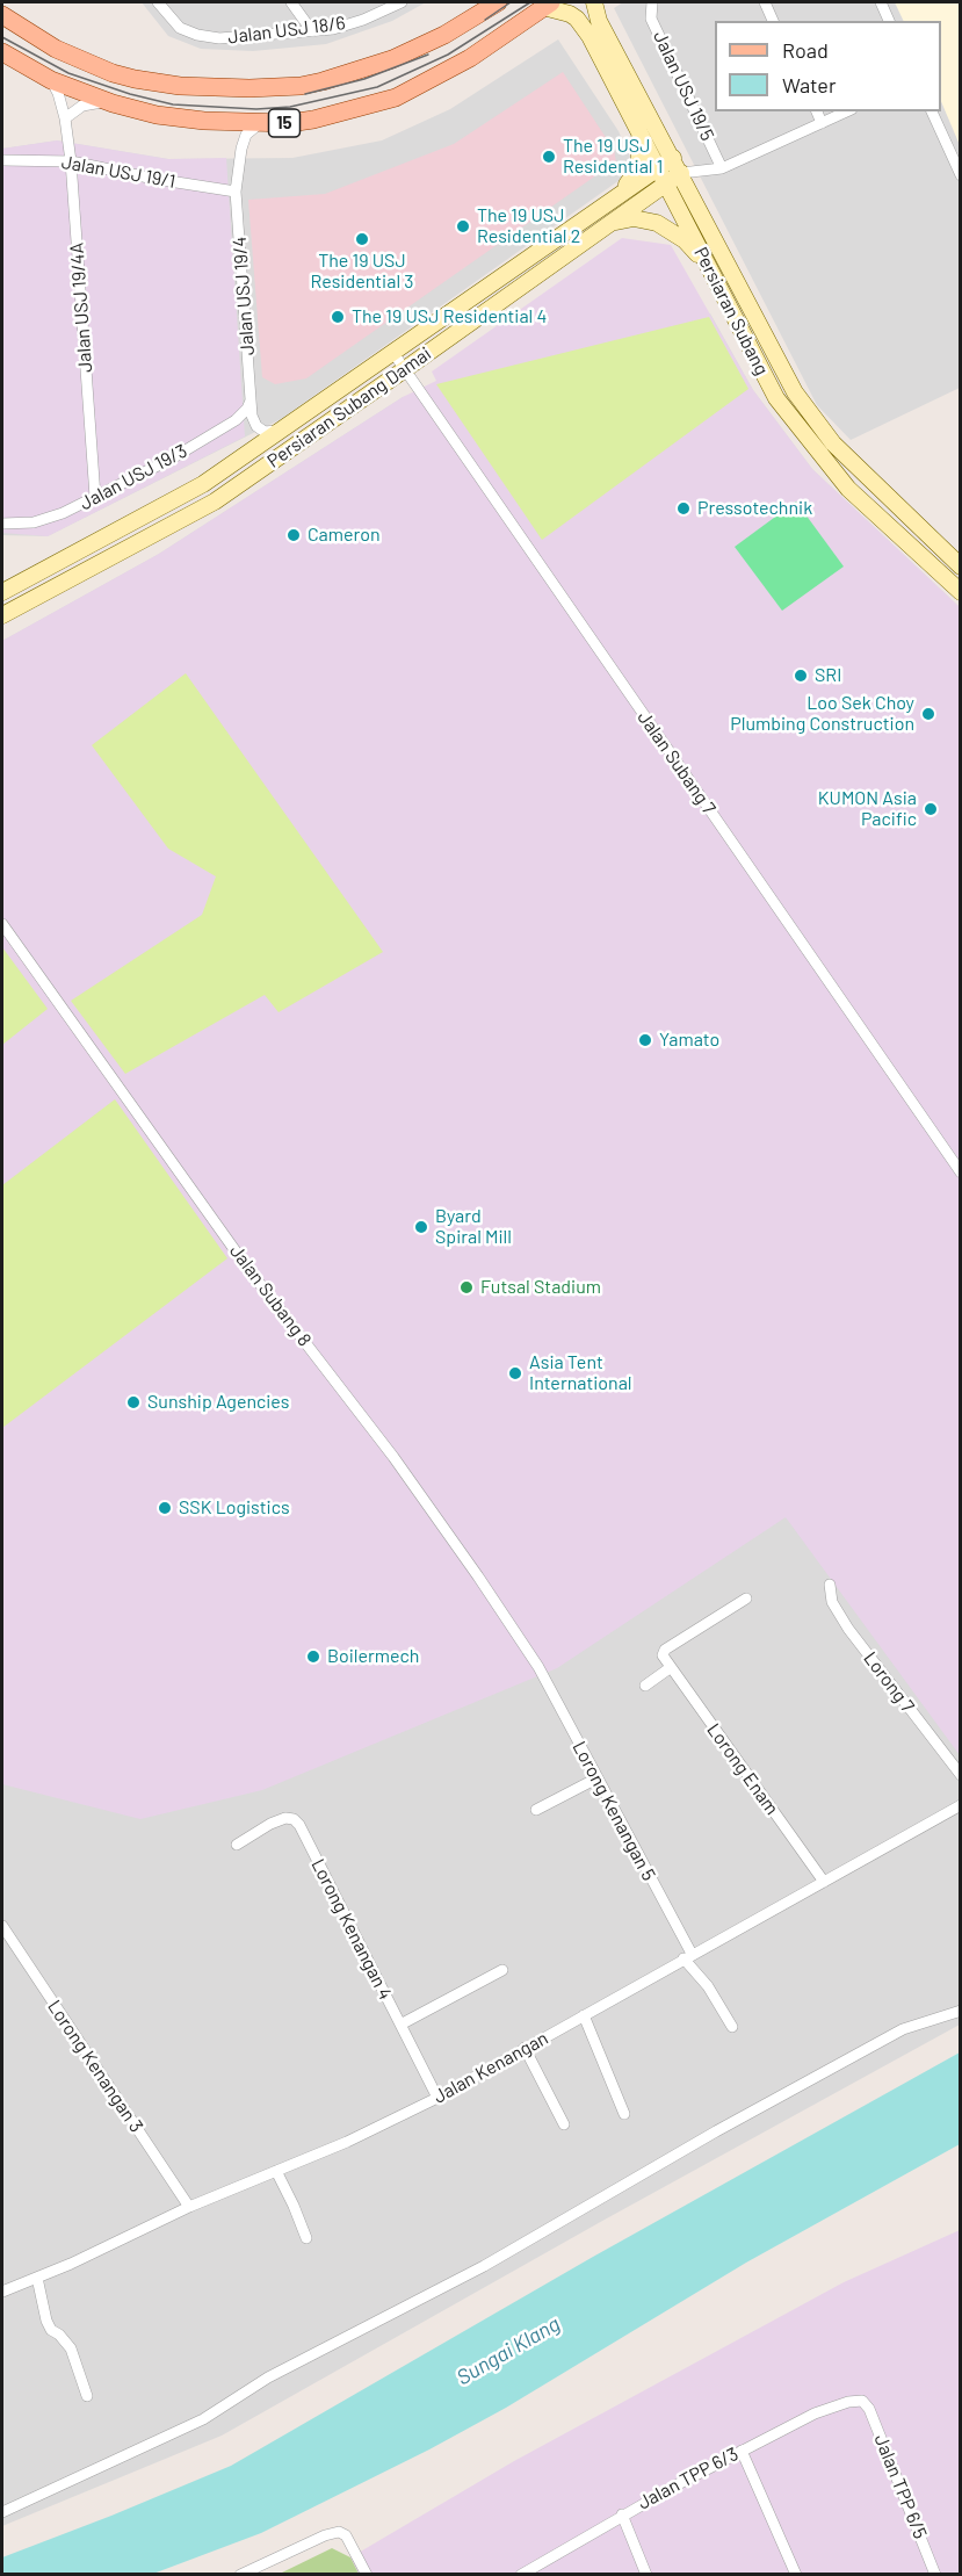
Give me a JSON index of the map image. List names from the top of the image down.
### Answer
{
  "streets": {
    "main road": ["15"],
    "street": [
      "Jalan USJ 18/6",
      "Jalan USJ 19/5",
      "Jalan USJ 19/1",
      "Jalan USJ 19/4",
      "Jalan USJ 19/4A",
      "Persiaran Subang",
      "Persiaran Subang Damai",
      "Jalan USJ 19/3",
      "Jalan Subang 7",
      "Jalan Subang 8",
      "Lorong 7",
      "Lorong Enam",
      "Lorong Kenangan 5",
      "Lorong Kenangan 4",
      "Lorong Kenangan 3",
      "Jalan Kenangan",
      "Jalan TPP 6/3",
      "Jalan TPP 6/5"
    ]
  },
  "crossings": [
    ["15", "Jalan USJ 19/4"],
    ["15", "Jalan USJ 19/4A"],
    ["15", "Persiaran Subang"],
    ["Jalan USJ 19/1", "Jalan USJ 19/4"],
    ["Jalan USJ 19/1", "Jalan USJ 19/4A"],
    ["Jalan USJ 19/4", "Persiaran Subang Damai"],
    ["Jalan USJ 19/4", "Jalan USJ 19/3"],
    ["Jalan USJ 19/4A", "Jalan USJ 19/3"],
    ["Persiaran Subang", "Persiaran Subang Damai"],
    ["Persiaran Subang Damai", "Jalan Subang 7"],
    ["Jalan Subang 8", "Lorong Kenangan 5"],
    ["Lorong Enam", "Jalan Kenangan"],
    ["Lorong Kenangan 5", "Jalan Kenangan"],
    ["Lorong Kenangan 4", "Jalan Kenangan"],
    ["Lorong Kenangan 3", "Jalan Kenangan"],
    ["Jalan TPP 6/3", "Jalan TPP 6/5"]
  ],
  "water": ["Sungai Klang"],
  "places": [
    "The 19 USJ Residential 1",
    "The 19 USJ Residential 2",
    "The 19 USJ Residential 3",
    "The 19 USJ Residential 4",
    "Pressotechnik",
    "Cameron",
    "SRI",
    "Loo Sek Choy Plumbing Construction",
    "KUMON Asia Pacific",
    "Yamato",
    "Byard Spiral Mill",
    "Futsal Stadium",
    "Asia Tent International",
    "Sunship Agencies",
    "SSK Logistics",
    "Boilermech"
  ],
  "legend": ["Road", "Water"]
}
